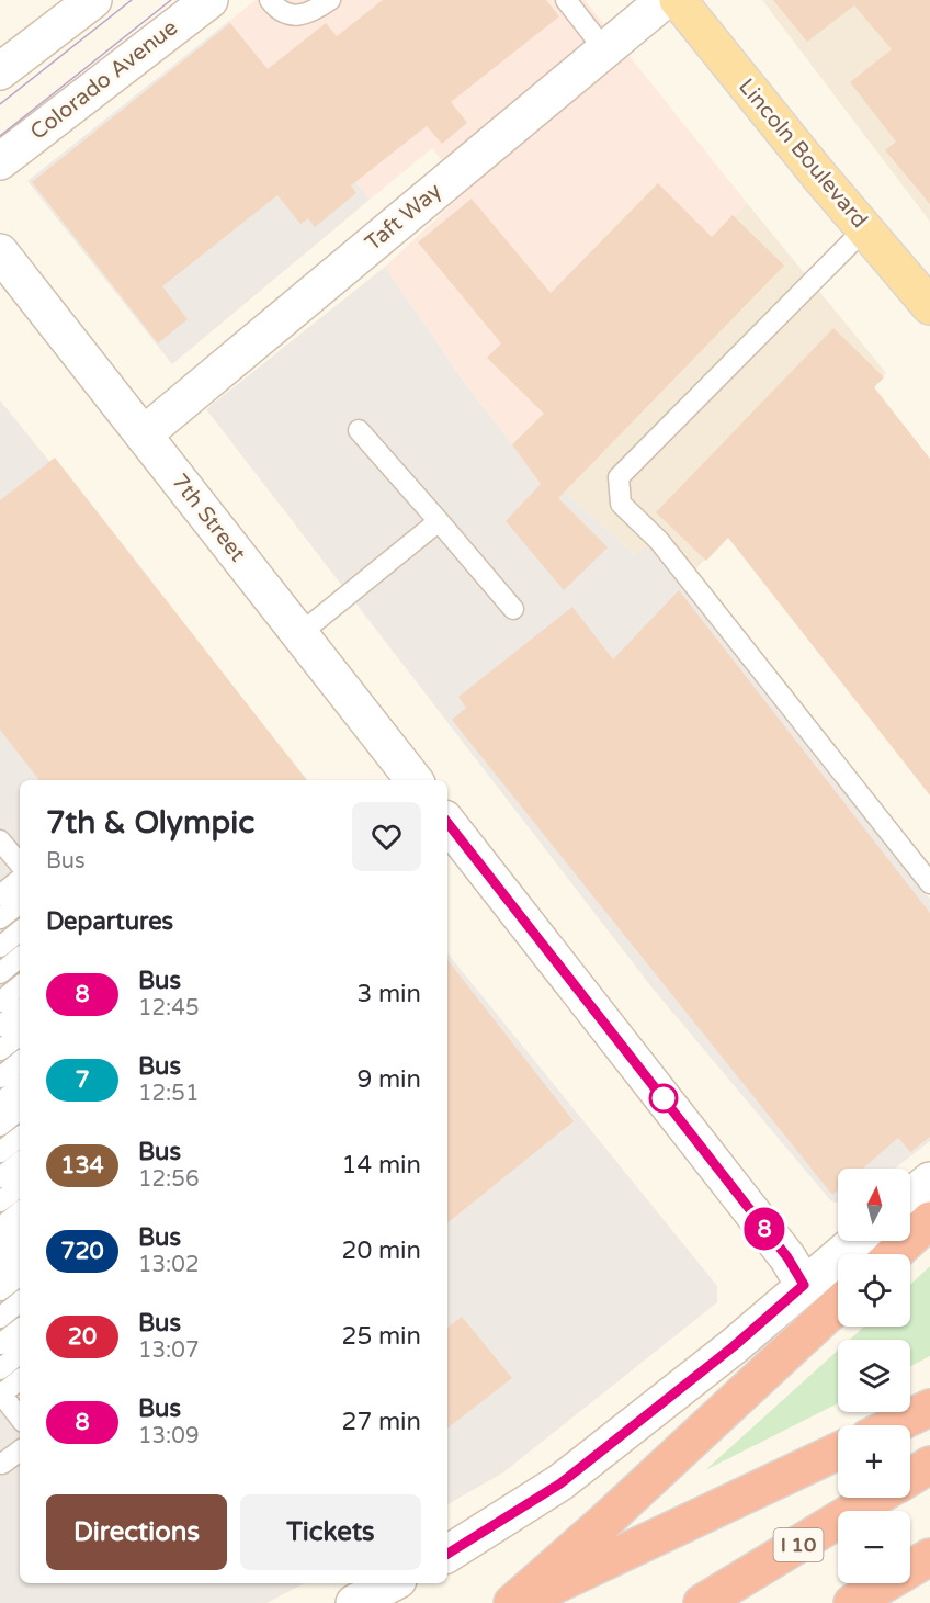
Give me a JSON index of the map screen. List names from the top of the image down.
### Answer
{
  "streets": {
    "highway": ["I 10"],
    "main road": ["Lincoln Boulevard"],
    "street": ["Colorado Avenue", "Taft Way", "7th Street"]
  },
  "crossings": [
    ["Taft Way", "7th Street"]
  ],
  "lines": ["bus line 8"],
  "north": "top",
  "page": {
    "on_map": "8",
    "heading": [
      ["7th & Olympic", "Bus"],
      "Departures"
    ],
    "list": [
      {
        "mark": "8",
        "name": "Bus",
        "note": "12:45",
        "value": "3 min"
      },
      {
        "mark": "7",
        "name": "Bus",
        "note": "12:51",
        "value": "9 min"
      },
      {
        "mark": "134",
        "name": "Bus",
        "note": "12:56",
        "value": "14 min"
      },
      {
        "mark": "720",
        "name": "Bus",
        "note": "13:02",
        "value": "20 min"
      },
      {
        "mark": "20",
        "name": "Bus",
        "note": "13:07",
        "value": "25 min"
      },
      {
        "mark": "8",
        "name": "Bus",
        "note": "13:09",
        "value": "27 min"
      }
    ],
    "map_buttons": ["+", "−"],
    "buttons": ["Directions", "Tickets"]
  }
}
